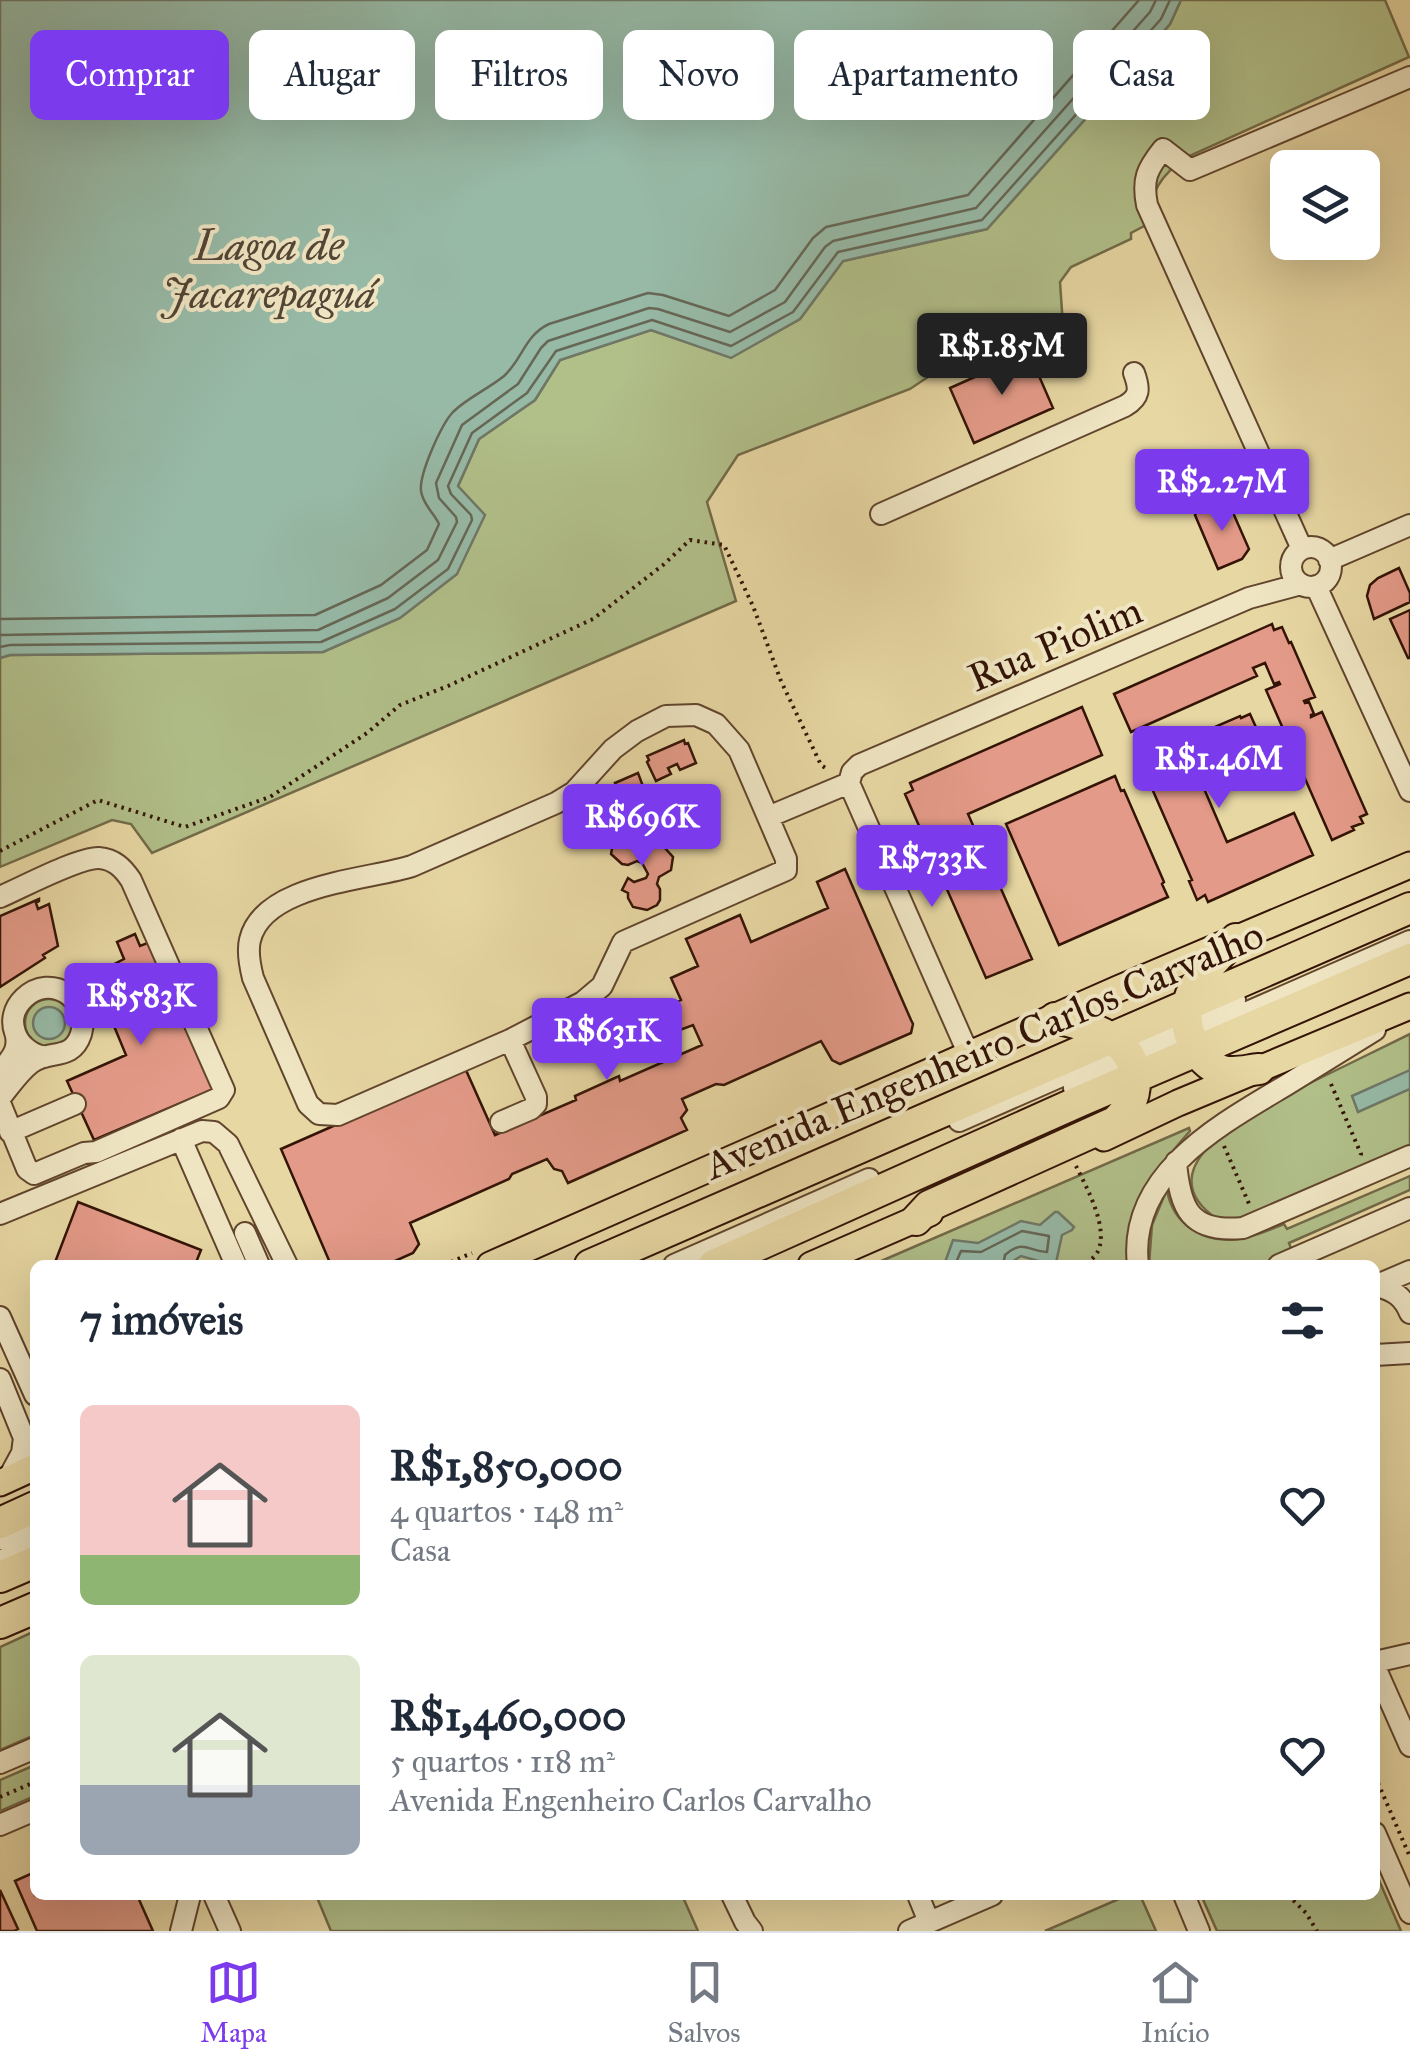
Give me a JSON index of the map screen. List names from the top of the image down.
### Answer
{
  "streets": {
    "highway": ["Avenida Engenheiro Carlos Carvalho"],
    "street": ["Rua Piolim"]
  },
  "water": ["Lagoa de Jacarepaguá"],
  "page": {
    "chip": [
      "Comprar",
      "Alugar",
      "Filtros",
      "Novo",
      "Apartamento",
      "Casa"
    ],
    "price": [
      "R$1.85M",
      "R$2.27M",
      "R$1.46M",
      "R$696K",
      "R$733K",
      "R$583K",
      "R$631K"
    ],
    "heading": "7 imóveis",
    "list": [
      {
        "name": "R$1,850,000",
        "note": "4 quartos · 148 m² · Casa"
      },
      {
        "name": "R$1,460,000",
        "note": "5 quartos · 118 m² · Avenida Engenheiro Carlos Carvalho"
      }
    ],
    "tabs": ["Mapa", "Salvos", "Início"]
  }
}
